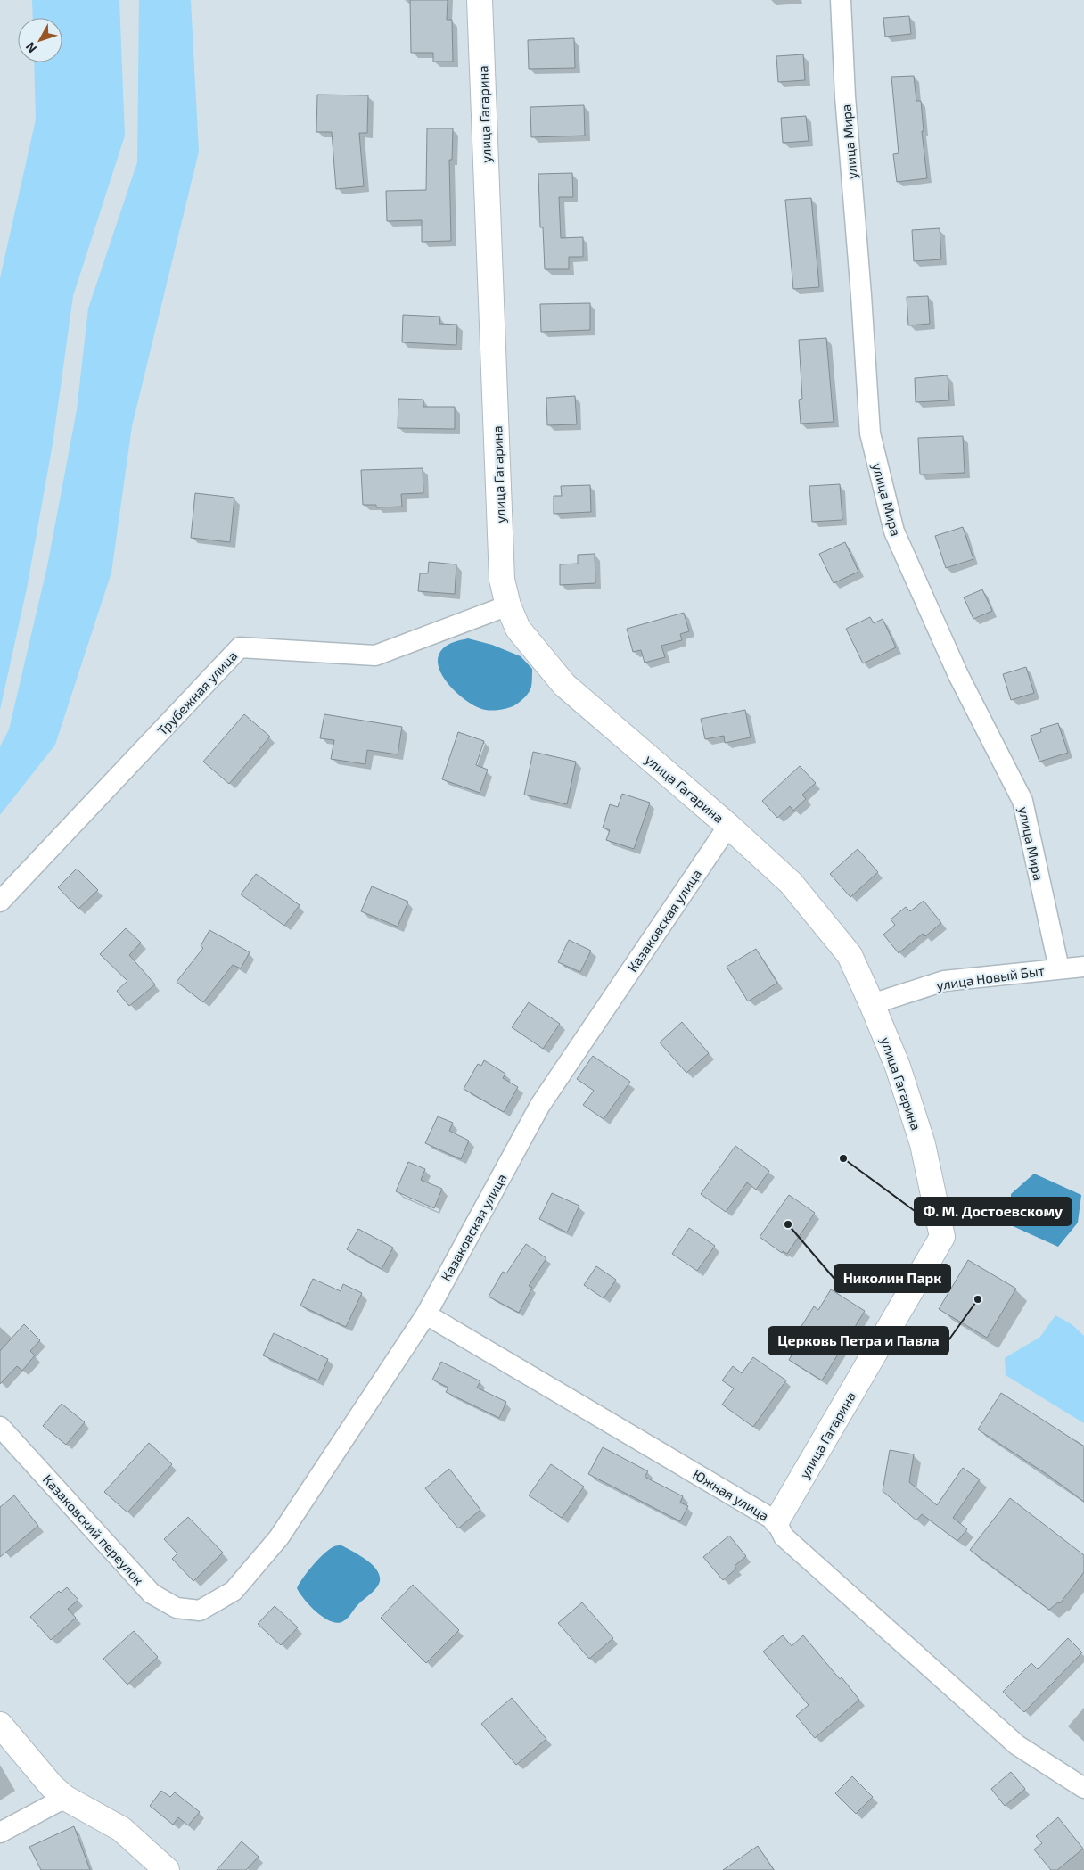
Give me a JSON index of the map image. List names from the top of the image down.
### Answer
{
  "streets": {
    "street": [
      "улица Гагарина",
      "улица Мира",
      "Трубежная улица",
      "Казаковская улица",
      "улица Новый Быт",
      "Южная улица",
      "Казаковский переулок"
    ]
  },
  "crossings": [
    ["улица Гагарина", "Трубежная улица"],
    ["улица Гагарина", "Казаковская улица"],
    ["улица Гагарина", "улица Новый Быт"],
    ["улица Гагарина", "Южная улица"],
    ["улица Мира", "улица Новый Быт"],
    ["Казаковская улица", "Южная улица"],
    ["Казаковская улица", "Казаковский переулок"]
  ],
  "places": ["Ф. М. Достоевскому", "Николин Парк", "Церковь Петра и Павла"],
  "north": "bottom left"
}
